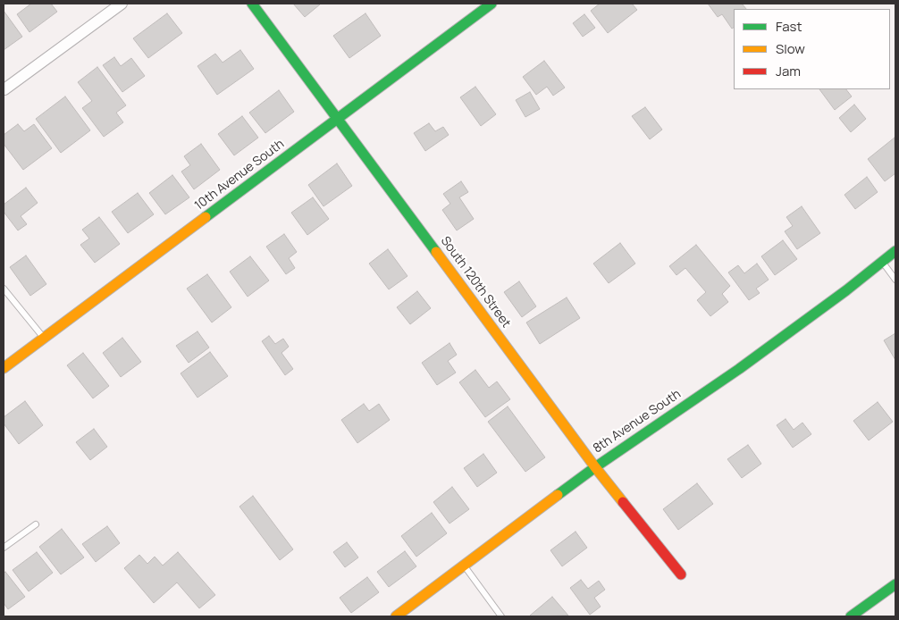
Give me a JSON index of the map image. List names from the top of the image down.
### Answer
{
  "streets": {
    "main road": ["10th Avenue South", "South 120th Street", "8th Avenue South"]
  },
  "crossings": [
    ["10th Avenue South", "South 120th Street"],
    ["South 120th Street", "8th Avenue South"]
  ],
  "legend": ["Fast", "Slow", "Jam"]
}
